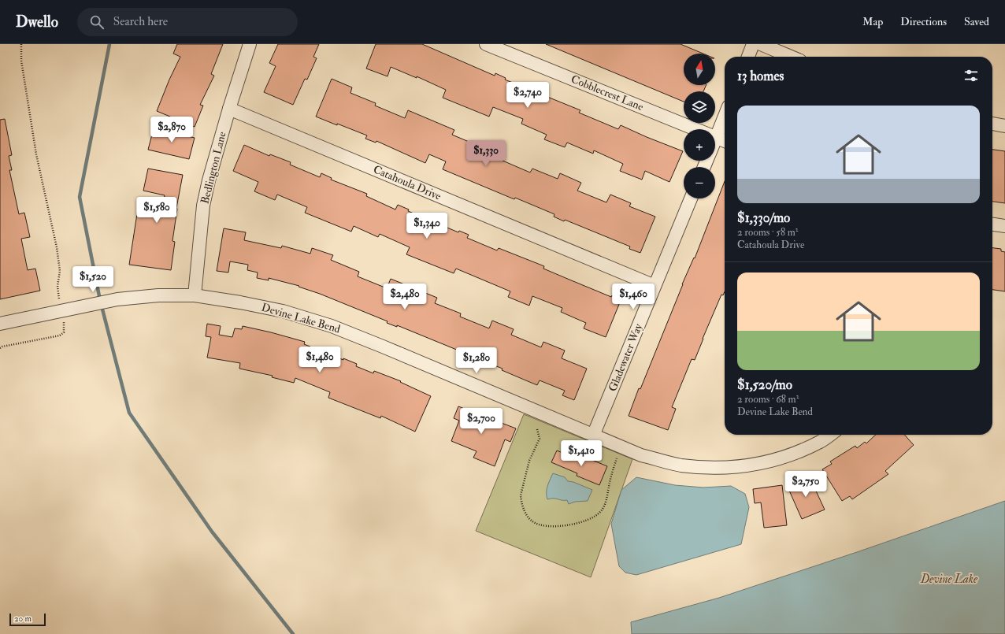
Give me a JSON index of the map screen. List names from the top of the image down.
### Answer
{
  "streets": {
    "street": [
      "Cobblecrest Lane",
      "Bedlington Lane",
      "Catahoula Drive",
      "Devine Lake Bend",
      "Gladewater Way"
    ]
  },
  "crossings": [
    ["Bedlington Lane", "Catahoula Drive"],
    ["Bedlington Lane", "Devine Lake Bend"],
    ["Catahoula Drive", "Gladewater Way"],
    ["Devine Lake Bend", "Gladewater Way"]
  ],
  "water": ["Devine Lake"],
  "scale_bar": "20 m",
  "north": "top",
  "page": {
    "header": "Dwello",
    "search": "Search here",
    "nav": ["Map", "Directions", "Saved"],
    "map_buttons": ["+", "−"],
    "heading": "13 homes",
    "price": [
      "$2,740",
      "$2,870",
      "$1,330",
      "$1,580",
      "$1,340",
      "$1,520",
      "$2,480",
      "$1,460",
      "$1,480",
      "$1,280",
      "$2,700",
      "$1,410",
      "$2,750"
    ],
    "list": [
      {
        "name": "$1,330/mo",
        "note": "2 rooms · 58 m² · Catahoula Drive"
      },
      {
        "name": "$1,520/mo",
        "note": "2 rooms · 68 m² · Devine Lake Bend"
      }
    ],
    "scale": "20 m"
  }
}
